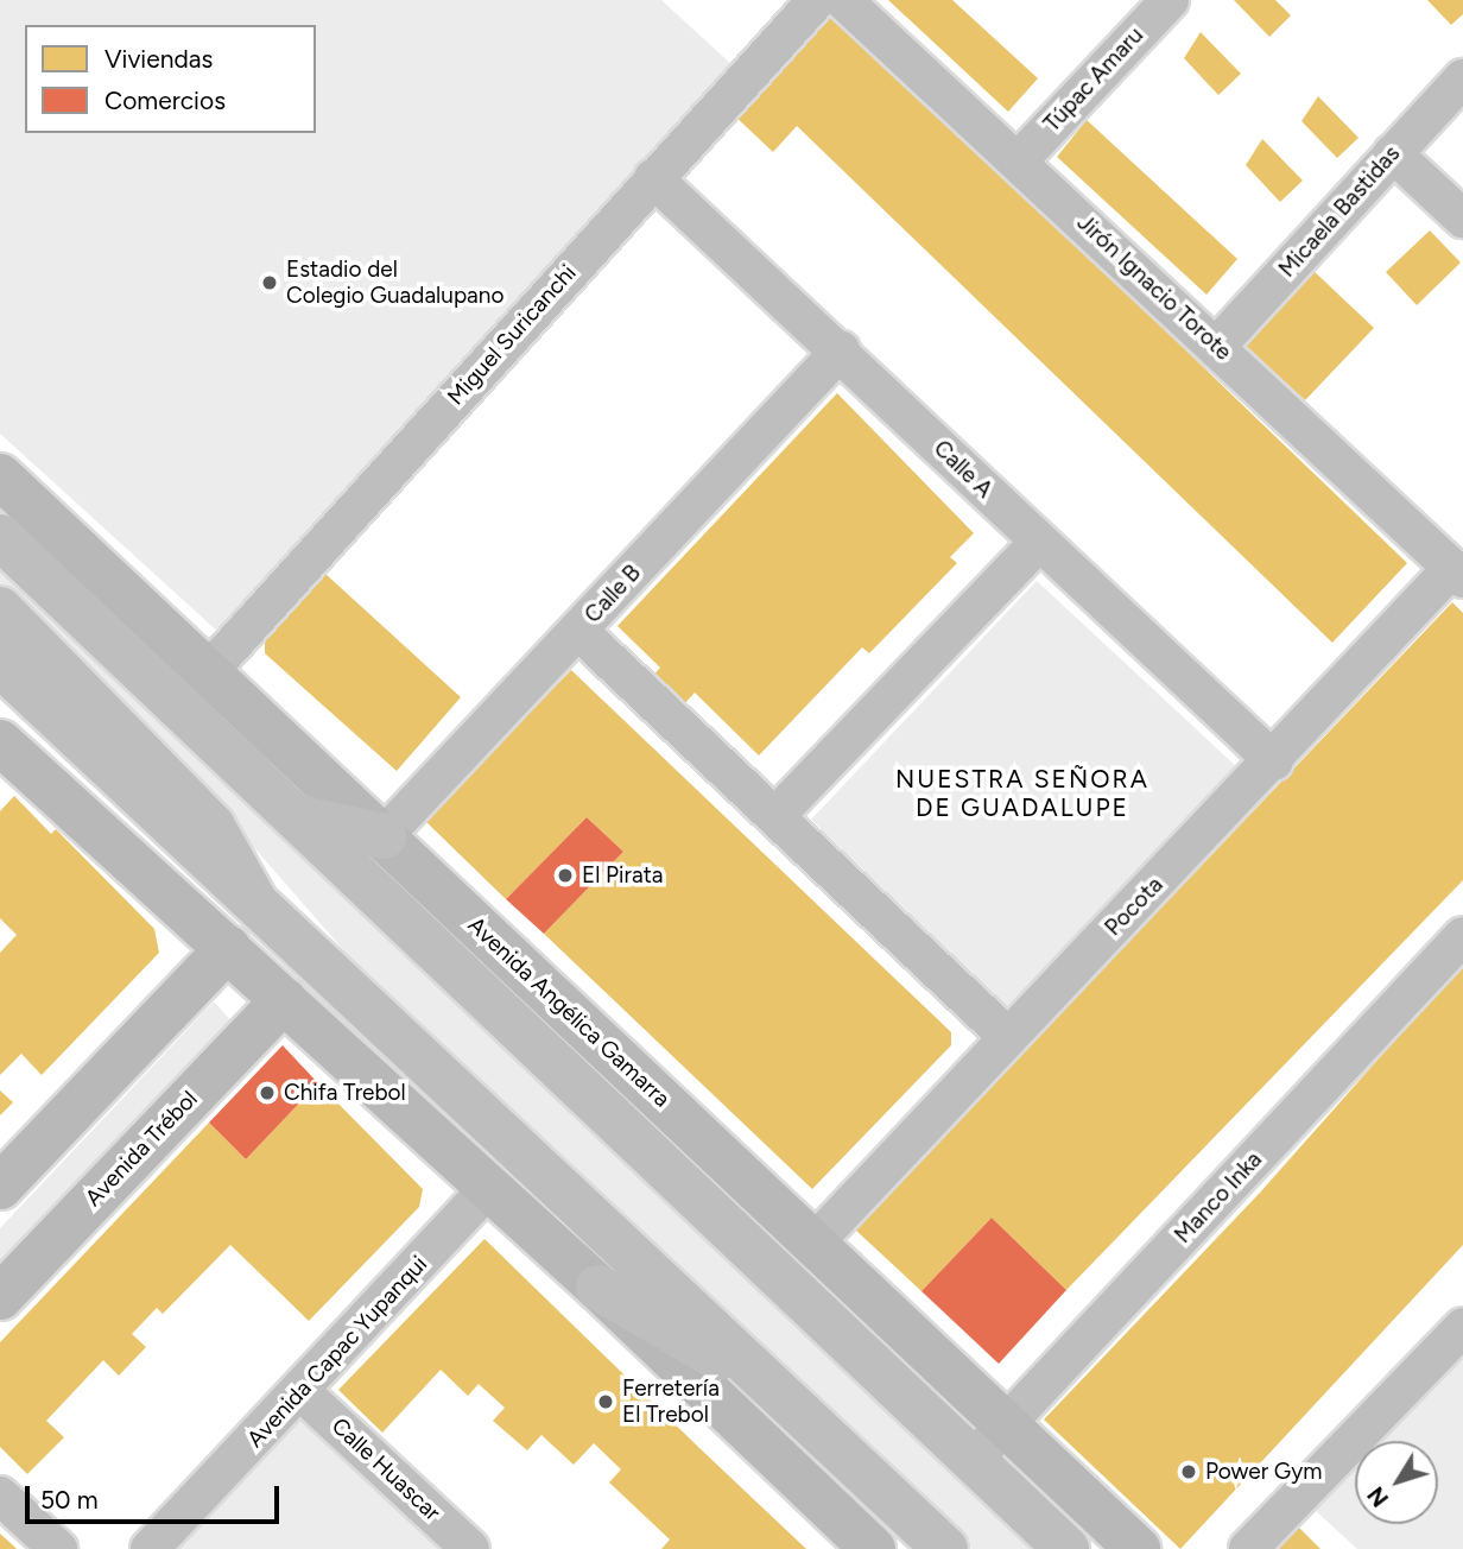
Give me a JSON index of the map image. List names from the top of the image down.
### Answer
{
  "streets": {
    "main road": ["Avenida Angélica Gamarra", "Avenida Trébol"],
    "street": [
      "Túpac Amaru",
      "Micaela Bastidas",
      "Jirón Ignacio Torote",
      "Miguel Suricanchi",
      "Calle A",
      "Calle B",
      "Pocota",
      "Manco Inka",
      "Avenida Capac Yupanqui",
      "Calle Huascar"
    ]
  },
  "crossings": [
    ["Túpac Amaru", "Jirón Ignacio Torote"],
    ["Micaela Bastidas", "Jirón Ignacio Torote"],
    ["Jirón Ignacio Torote", "Pocota"],
    ["Miguel Suricanchi", "Calle A"],
    ["Miguel Suricanchi", "Avenida Angélica Gamarra"],
    ["Calle A", "Calle B"],
    ["Calle A", "Pocota"],
    ["Calle B", "Avenida Angélica Gamarra"],
    ["Pocota", "Avenida Angélica Gamarra"],
    ["Avenida Angélica Gamarra", "Manco Inka"],
    ["Avenida Capac Yupanqui", "Calle Huascar"]
  ],
  "districts": ["NUESTRA SEÑORA DE GUADALUPE"],
  "places": [
    "Estadio del Colegio Guadalupano",
    "El Pirata",
    "Chifa Trebol",
    "Ferretería El Trebol",
    "Power Gym"
  ],
  "legend": ["Viviendas", "Comercios"],
  "scale_bar": "50 m",
  "north": "bottom left"
}
